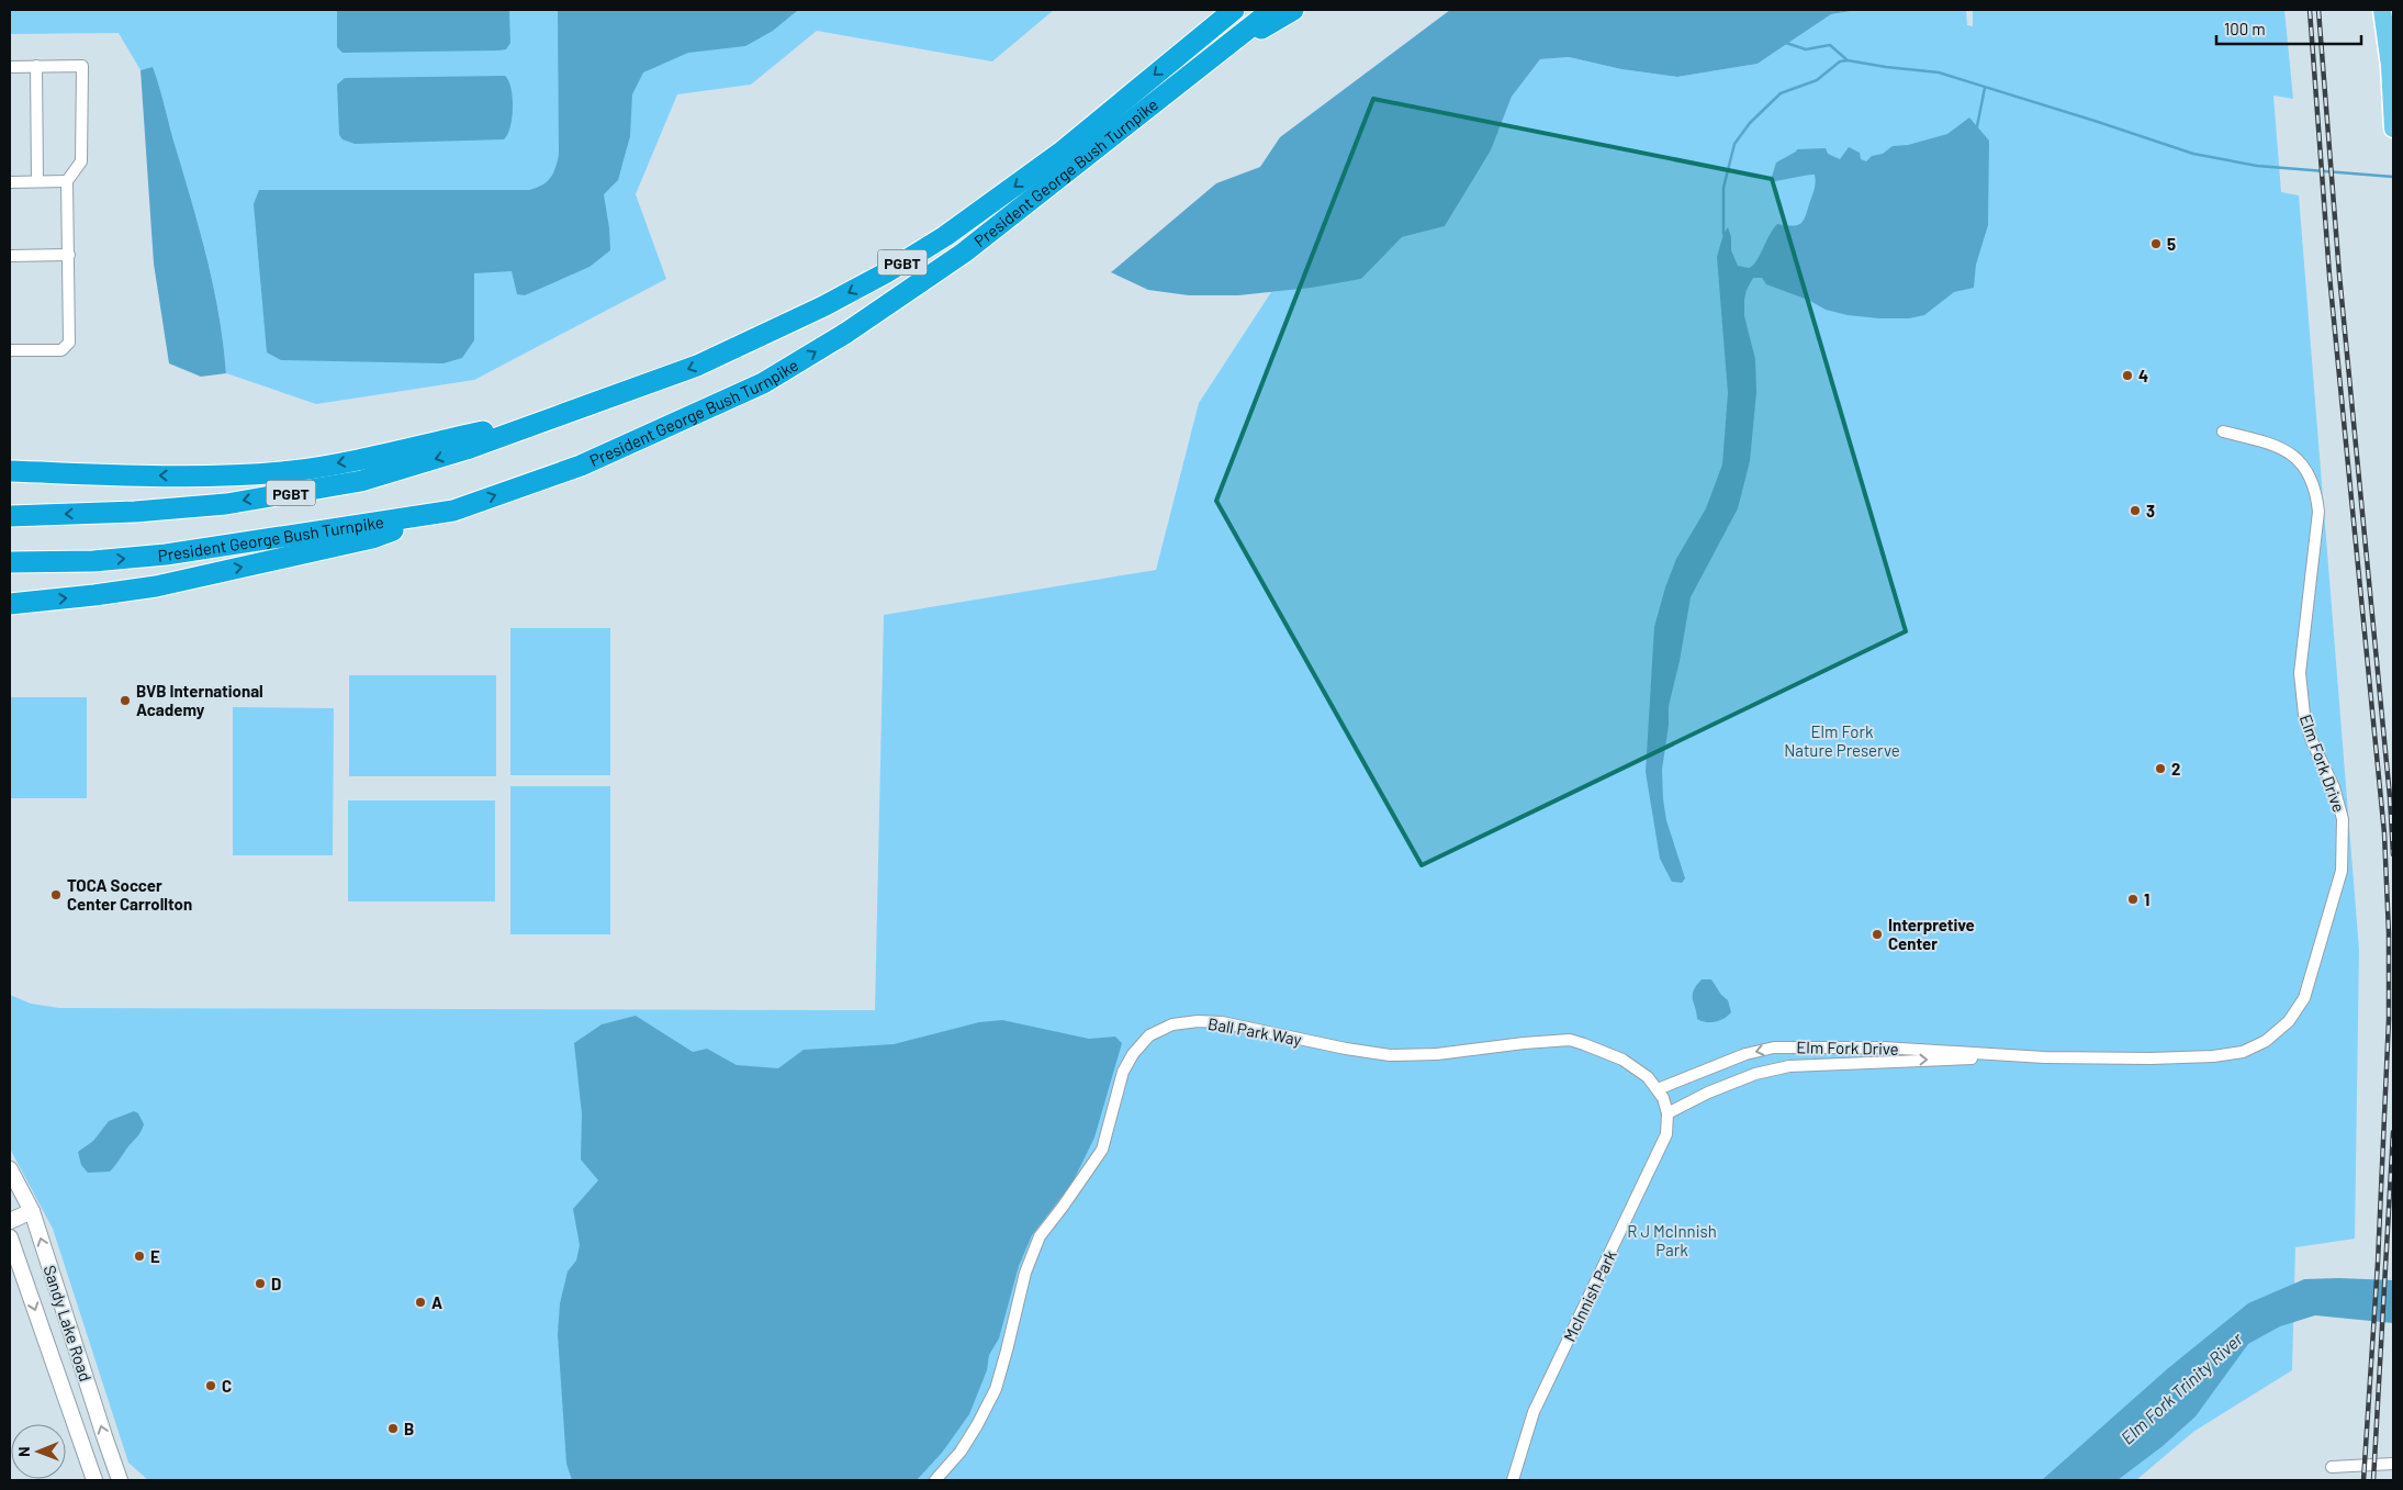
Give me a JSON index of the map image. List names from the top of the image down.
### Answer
{
  "streets": {
    "highway": ["President George Bush Turnpike", "PGBT"],
    "main road": ["Sandy Lake Road"],
    "street": ["Elm Fork Drive", "Ball Park Way", "McInnish Park"]
  },
  "crossings": [
    ["Elm Fork Drive", "Ball Park Way"],
    ["Elm Fork Drive", "McInnish Park"],
    ["Ball Park Way", "McInnish Park"]
  ],
  "water": ["Elm Fork Trinity River"],
  "parks": ["Elm Fork Nature Preserve", "R J McInnish Park"],
  "places": [
    "5",
    "4",
    "3",
    "BVB International Academy",
    "2",
    "TOCA Soccer Center Carrollton",
    "1",
    "Interpretive Center",
    "E",
    "D",
    "A",
    "C",
    "B"
  ],
  "scale_bar": "100 m",
  "north": "left"
}
